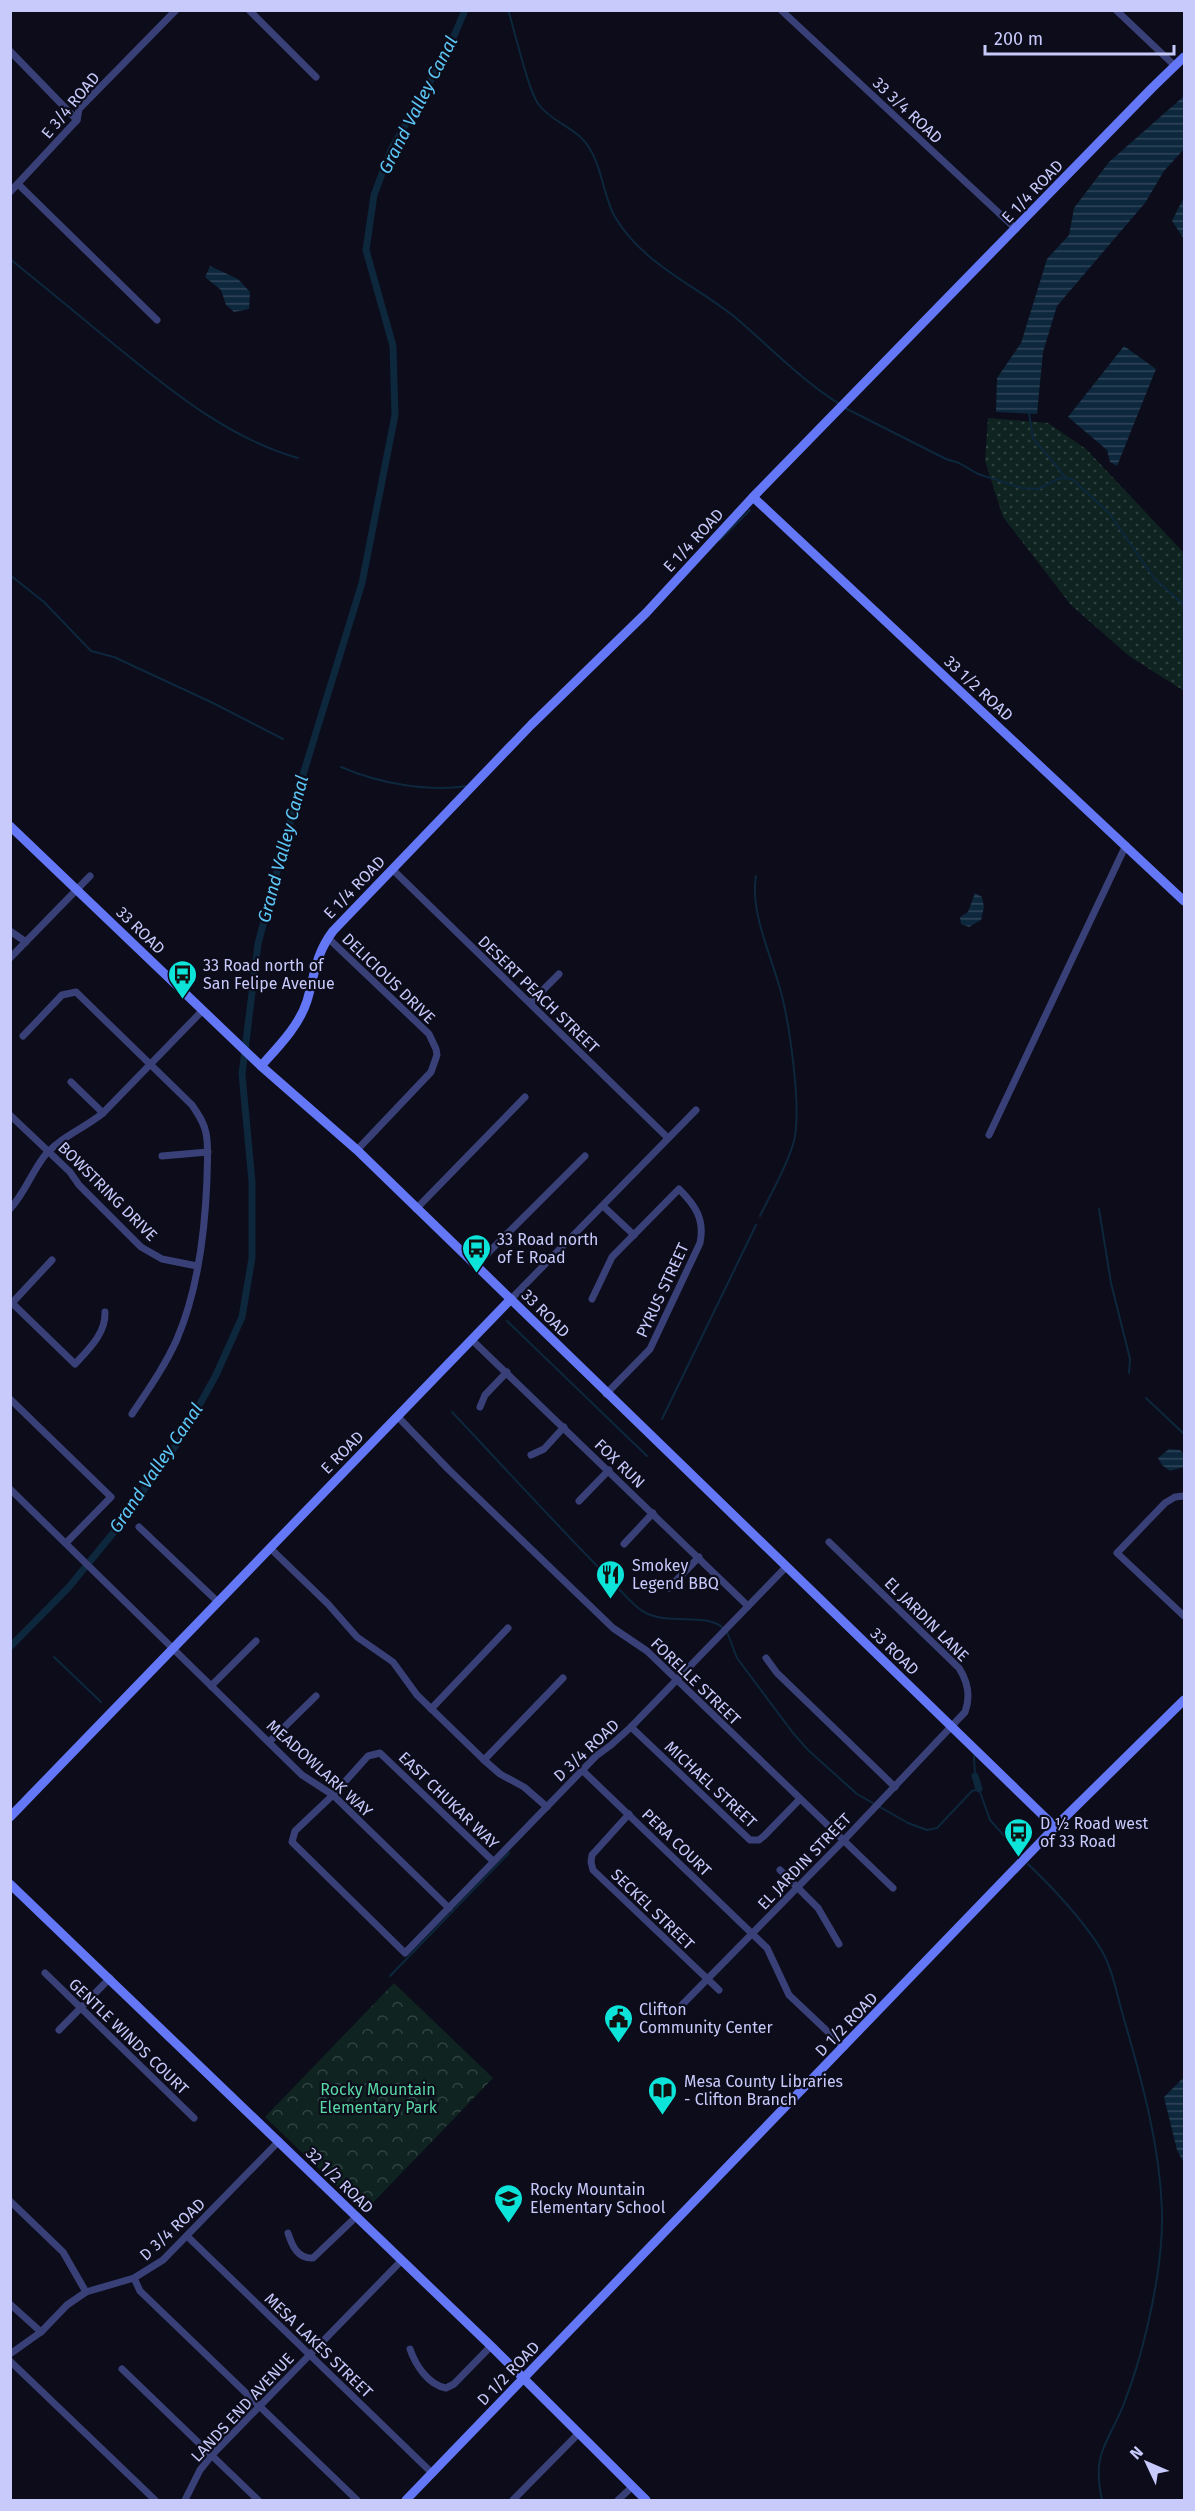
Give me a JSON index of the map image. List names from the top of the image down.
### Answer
{
  "streets": {
    "street": [
      "E 3/4 ROAD",
      "33 3/4 ROAD",
      "E 1/4 ROAD",
      "33 1/2 ROAD",
      "33 ROAD",
      "DELICIOUS DRIVE",
      "DESERT PEACH STREET",
      "BOWSTRING DRIVE",
      "PYRUS STREET",
      "E ROAD",
      "FOX RUN",
      "EL JARDIN LANE",
      "FORELLE STREET",
      "D 3/4 ROAD",
      "MEADOWLARK WAY",
      "MICHAEL STREET",
      "EAST CHUKAR WAY",
      "PERA COURT",
      "EL JARDIN STREET",
      "SECKEL STREET",
      "D 1/2 ROAD",
      "GENTLE WINDS COURT",
      "32 1/2 ROAD",
      "MESA LAKES STREET",
      "LANDS END AVENUE"
    ]
  },
  "crossings": [
    ["33 3/4 ROAD", "E 1/4 ROAD"],
    ["E 1/4 ROAD", "33 1/2 ROAD"],
    ["E 1/4 ROAD", "33 ROAD"],
    ["E 1/4 ROAD", "DELICIOUS DRIVE"],
    ["E 1/4 ROAD", "DESERT PEACH STREET"],
    ["33 ROAD", "DELICIOUS DRIVE"],
    ["33 ROAD", "PYRUS STREET"],
    ["33 ROAD", "E ROAD"],
    ["33 ROAD", "EL JARDIN LANE"],
    ["33 ROAD", "D 3/4 ROAD"],
    ["33 ROAD", "EL JARDIN STREET"],
    ["33 ROAD", "D 1/2 ROAD"],
    ["DESERT PEACH STREET", "E ROAD"],
    ["E ROAD", "FOX RUN"],
    ["E ROAD", "FORELLE STREET"],
    ["E ROAD", "MEADOWLARK WAY"],
    ["FOX RUN", "D 3/4 ROAD"],
    ["EL JARDIN LANE", "EL JARDIN STREET"],
    ["FORELLE STREET", "D 3/4 ROAD"],
    ["FORELLE STREET", "MICHAEL STREET"],
    ["FORELLE STREET", "EL JARDIN STREET"],
    ["D 3/4 ROAD", "MEADOWLARK WAY"],
    ["D 3/4 ROAD", "MICHAEL STREET"],
    ["D 3/4 ROAD", "EAST CHUKAR WAY"],
    ["D 3/4 ROAD", "PERA COURT"],
    ["D 3/4 ROAD", "32 1/2 ROAD"],
    ["D 3/4 ROAD", "MESA LAKES STREET"],
    ["MEADOWLARK WAY", "EAST CHUKAR WAY"],
    ["PERA COURT", "EL JARDIN STREET"],
    ["PERA COURT", "SECKEL STREET"],
    ["PERA COURT", "D 1/2 ROAD"],
    ["EL JARDIN STREET", "SECKEL STREET"],
    ["D 1/2 ROAD", "32 1/2 ROAD"],
    ["D 1/2 ROAD", "MESA LAKES STREET"],
    ["32 1/2 ROAD", "LANDS END AVENUE"],
    ["MESA LAKES STREET", "LANDS END AVENUE"]
  ],
  "water": ["Grand Valley Canal"],
  "parks": ["Rocky Mountain Elementary Park"],
  "places": {
    "bus stop": ["33 Road north of San Felipe Avenue", "33 Road north of E Road", "D ½ Road west of 33 Road"],
    "restaurant": ["Smokey Legend BBQ"],
    "public building": ["Clifton Community Center"],
    "library": ["Mesa County Libraries - Clifton Branch"],
    "school or university": ["Rocky Mountain Elementary School"]
  },
  "scale_bar": "200 m",
  "north": "top left"
}
